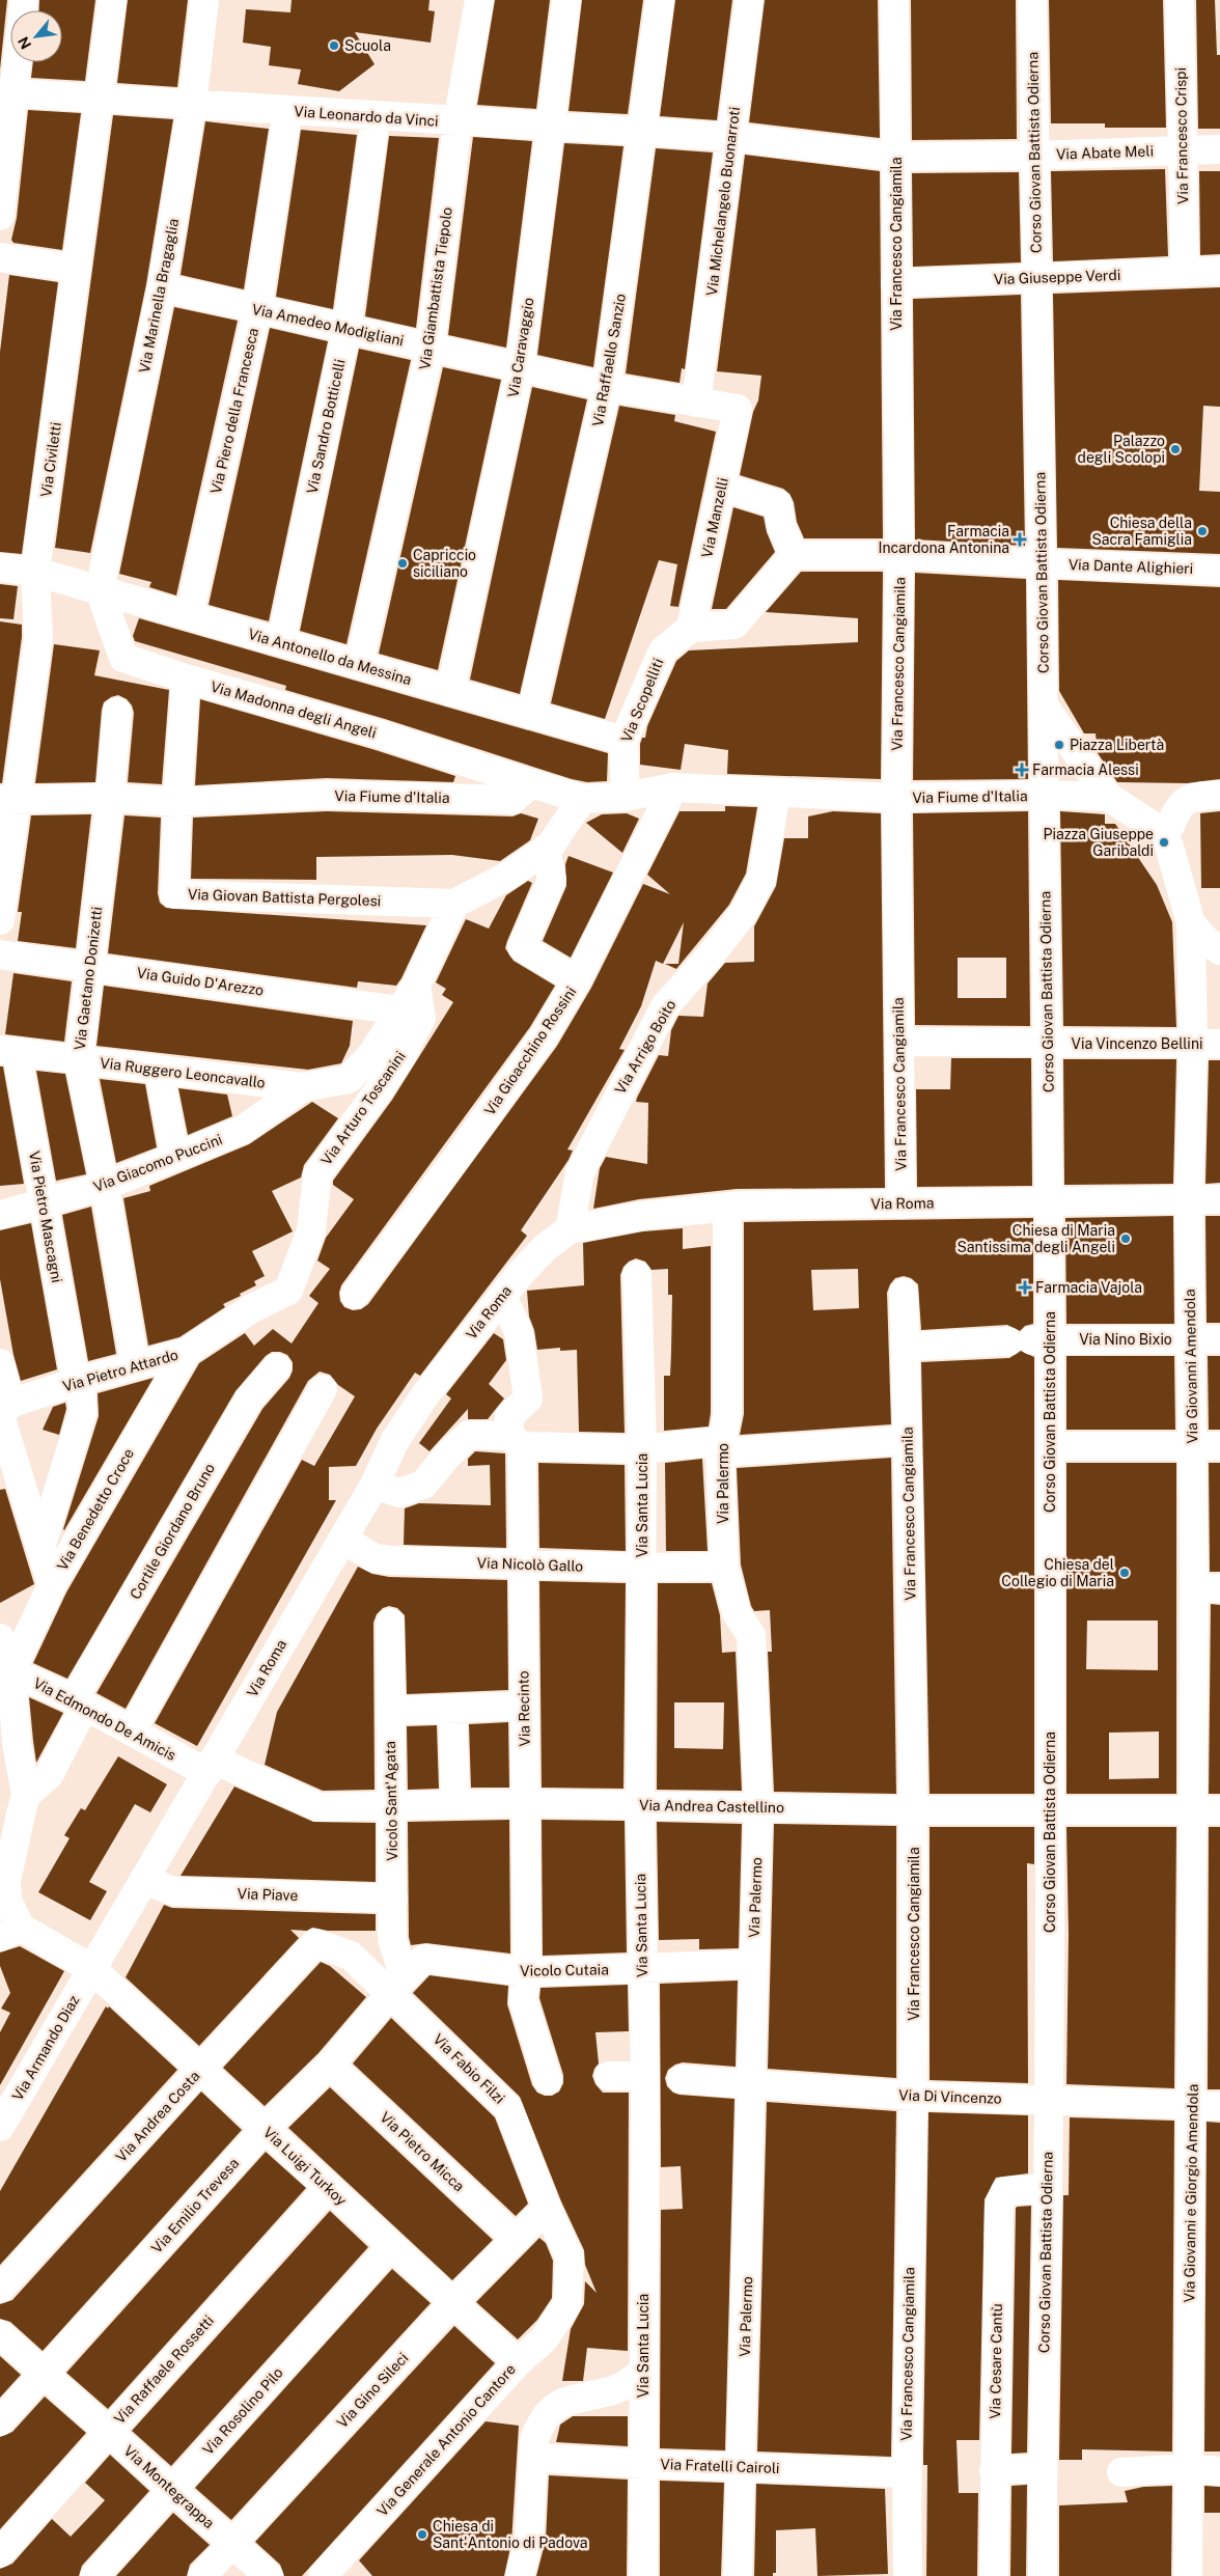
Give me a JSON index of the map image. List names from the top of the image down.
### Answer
{
  "streets": {
    "street": [
      "Via Leonardo da Vinci",
      "Via Francesco Crispi",
      "Corso Giovan Battista Odierna",
      "Via Abate Meli",
      "Via Michelangelo Buonarroti",
      "Via Francesco Cangiamila",
      "Via Giuseppe Verdi",
      "Via Giambattista Tiepolo",
      "Via Marinella Bragaglia",
      "Via Amedeo Modigliani",
      "Via Caravaggio",
      "Via Raffaello Sanzio",
      "Via Piero della Francesca",
      "Via Sandro Botticelli",
      "Via Civiletti",
      "Via Manzelli",
      "Via Dante Alighieri",
      "Via Antonello da Messina",
      "Via Scopelliti",
      "Via Madonna degli Angeli",
      "Via Fiume d'Italia",
      "Via Giovan Battista Pergolesi",
      "Via Gaetano Donizetti",
      "Via Guido D'Arezzo",
      "Via Vincenzo Bellini",
      "Via Arrigo Boito",
      "Via Gioacchino Rossini",
      "Via Ruggero Leoncavallo",
      "Via Arturo Toscanini",
      "Via Giacomo Puccini",
      "Via Roma",
      "Via Pietro Mascagni",
      "Via Nino Bixio",
      "Via Giovanni Amendola",
      "Via Pietro Attardo",
      "Via Palermo",
      "Via Santa Lucia",
      "Via Benedetto Croce",
      "Cortile Giordano Bruno",
      "Via Nicolò Gallo",
      "Via Recinto",
      "Via Edmondo De Amicis",
      "Vicolo Sant'Agata",
      "Via Andrea Castellino",
      "Via Piave",
      "Vicolo Cutaia",
      "Via Armando Diaz",
      "Via Fabio Filzi",
      "Via Di Vincenzo",
      "Via Andrea Costa",
      "Via Pietro Micca",
      "Via Luigi Turkoy",
      "Via Giovanni e Giorgio Amendola",
      "Via Emilio Trevesa",
      "Via Cesare Cantù",
      "Via Raffaele Rossetti",
      "Via Gino Sileci",
      "Via Rosolino Pilo",
      "Via Generale Antonio Cantore",
      "Via Fratelli Cairoli",
      "Via Montegrappa"
    ]
  },
  "crossings": [
    ["Via Leonardo da Vinci", "Via Abate Meli"],
    ["Via Leonardo da Vinci", "Via Michelangelo Buonarroti"],
    ["Via Leonardo da Vinci", "Via Giambattista Tiepolo"],
    ["Via Leonardo da Vinci", "Via Marinella Bragaglia"],
    ["Via Leonardo da Vinci", "Via Caravaggio"],
    ["Via Leonardo da Vinci", "Via Raffaello Sanzio"],
    ["Via Leonardo da Vinci", "Via Piero della Francesca"],
    ["Via Leonardo da Vinci", "Via Sandro Botticelli"],
    ["Via Leonardo da Vinci", "Via Civiletti"],
    ["Via Francesco Crispi", "Via Abate Meli"],
    ["Via Francesco Crispi", "Via Giuseppe Verdi"],
    ["Corso Giovan Battista Odierna", "Via Abate Meli"],
    ["Corso Giovan Battista Odierna", "Via Giuseppe Verdi"],
    ["Corso Giovan Battista Odierna", "Via Dante Alighieri"],
    ["Corso Giovan Battista Odierna", "Via Fiume d'Italia"],
    ["Corso Giovan Battista Odierna", "Via Vincenzo Bellini"],
    ["Corso Giovan Battista Odierna", "Via Roma"],
    ["Corso Giovan Battista Odierna", "Via Nino Bixio"],
    ["Corso Giovan Battista Odierna", "Via Andrea Castellino"],
    ["Corso Giovan Battista Odierna", "Via Di Vincenzo"],
    ["Corso Giovan Battista Odierna", "Via Cesare Cantù"],
    ["Via Abate Meli", "Via Michelangelo Buonarroti"],
    ["Via Abate Meli", "Via Francesco Cangiamila"],
    ["Via Michelangelo Buonarroti", "Via Amedeo Modigliani"],
    ["Via Francesco Cangiamila", "Via Giuseppe Verdi"],
    ["Via Francesco Cangiamila", "Via Fiume d'Italia"],
    ["Via Francesco Cangiamila", "Via Vincenzo Bellini"],
    ["Via Francesco Cangiamila", "Via Roma"],
    ["Via Francesco Cangiamila", "Via Nino Bixio"],
    ["Via Francesco Cangiamila", "Via Andrea Castellino"],
    ["Via Francesco Cangiamila", "Via Di Vincenzo"],
    ["Via Francesco Cangiamila", "Via Fratelli Cairoli"],
    ["Via Giambattista Tiepolo", "Via Amedeo Modigliani"],
    ["Via Giambattista Tiepolo", "Via Antonello da Messina"],
    ["Via Marinella Bragaglia", "Via Amedeo Modigliani"],
    ["Via Marinella Bragaglia", "Via Antonello da Messina"],
    ["Via Marinella Bragaglia", "Via Madonna degli Angeli"],
    ["Via Amedeo Modigliani", "Via Caravaggio"],
    ["Via Amedeo Modigliani", "Via Raffaello Sanzio"],
    ["Via Amedeo Modigliani", "Via Piero della Francesca"],
    ["Via Amedeo Modigliani", "Via Sandro Botticelli"],
    ["Via Amedeo Modigliani", "Via Manzelli"],
    ["Via Caravaggio", "Via Antonello da Messina"],
    ["Via Raffaello Sanzio", "Via Antonello da Messina"],
    ["Via Piero della Francesca", "Via Antonello da Messina"],
    ["Via Sandro Botticelli", "Via Antonello da Messina"],
    ["Via Civiletti", "Via Antonello da Messina"],
    ["Via Civiletti", "Via Fiume d'Italia"],
    ["Via Manzelli", "Via Scopelliti"],
    ["Via Antonello da Messina", "Via Scopelliti"],
    ["Via Antonello da Messina", "Via Madonna degli Angeli"],
    ["Via Madonna degli Angeli", "Via Fiume d'Italia"],
    ["Via Madonna degli Angeli", "Via Giovan Battista Pergolesi"],
    ["Via Fiume d'Italia", "Via Giovan Battista Pergolesi"],
    ["Via Fiume d'Italia", "Via Gaetano Donizetti"],
    ["Via Fiume d'Italia", "Via Arrigo Boito"],
    ["Via Gaetano Donizetti", "Via Guido D'Arezzo"],
    ["Via Gaetano Donizetti", "Via Ruggero Leoncavallo"],
    ["Via Gaetano Donizetti", "Via Giacomo Puccini"],
    ["Via Gaetano Donizetti", "Via Pietro Attardo"],
    ["Via Vincenzo Bellini", "Via Giovanni Amendola"],
    ["Via Arrigo Boito", "Via Roma"],
    ["Via Ruggero Leoncavallo", "Via Giacomo Puccini"],
    ["Via Ruggero Leoncavallo", "Via Pietro Mascagni"],
    ["Via Arturo Toscanini", "Via Pietro Attardo"],
    ["Via Giacomo Puccini", "Via Pietro Mascagni"],
    ["Via Roma", "Via Giovanni Amendola"],
    ["Via Roma", "Via Nicolò Gallo"],
    ["Via Roma", "Via Recinto"],
    ["Via Roma", "Via Edmondo De Amicis"],
    ["Via Roma", "Via Andrea Castellino"],
    ["Via Roma", "Via Piave"],
    ["Via Roma", "Via Armando Diaz"],
    ["Via Roma", "Via Luigi Turkoy"],
    ["Via Pietro Mascagni", "Via Pietro Attardo"],
    ["Via Nino Bixio", "Via Giovanni Amendola"],
    ["Via Giovanni Amendola", "Via Andrea Castellino"],
    ["Via Giovanni Amendola", "Via Giovanni e Giorgio Amendola"],
    ["Via Pietro Attardo", "Via Benedetto Croce"],
    ["Via Palermo", "Via Nicolò Gallo"],
    ["Via Palermo", "Via Andrea Castellino"],
    ["Via Palermo", "Vicolo Cutaia"],
    ["Via Palermo", "Via Di Vincenzo"],
    ["Via Palermo", "Via Fratelli Cairoli"],
    ["Via Santa Lucia", "Via Nicolò Gallo"],
    ["Via Santa Lucia", "Via Andrea Castellino"],
    ["Via Santa Lucia", "Vicolo Cutaia"],
    ["Via Santa Lucia", "Via Fratelli Cairoli"],
    ["Via Benedetto Croce", "Via Edmondo De Amicis"],
    ["Cortile Giordano Bruno", "Via Edmondo De Amicis"],
    ["Via Nicolò Gallo", "Via Recinto"],
    ["Via Recinto", "Via Andrea Castellino"],
    ["Via Recinto", "Vicolo Cutaia"],
    ["Via Edmondo De Amicis", "Via Andrea Castellino"],
    ["Vicolo Sant'Agata", "Via Andrea Castellino"],
    ["Vicolo Sant'Agata", "Via Piave"],
    ["Vicolo Sant'Agata", "Vicolo Cutaia"],
    ["Vicolo Sant'Agata", "Via Fabio Filzi"],
    ["Vicolo Sant'Agata", "Via Emilio Trevesa"],
    ["Via Andrea Castellino", "Via Giovanni e Giorgio Amendola"],
    ["Vicolo Cutaia", "Via Fabio Filzi"],
    ["Vicolo Cutaia", "Via Emilio Trevesa"],
    ["Via Armando Diaz", "Via Luigi Turkoy"],
    ["Via Fabio Filzi", "Via Andrea Costa"],
    ["Via Fabio Filzi", "Via Emilio Trevesa"],
    ["Via Fabio Filzi", "Via Gino Sileci"],
    ["Via Fabio Filzi", "Via Generale Antonio Cantore"],
    ["Via Di Vincenzo", "Via Giovanni e Giorgio Amendola"],
    ["Via Andrea Costa", "Via Luigi Turkoy"],
    ["Via Pietro Micca", "Via Emilio Trevesa"],
    ["Via Pietro Micca", "Via Gino Sileci"],
    ["Via Luigi Turkoy", "Via Emilio Trevesa"],
    ["Via Luigi Turkoy", "Via Raffaele Rossetti"],
    ["Via Luigi Turkoy", "Via Gino Sileci"],
    ["Via Luigi Turkoy", "Via Rosolino Pilo"],
    ["Via Luigi Turkoy", "Via Generale Antonio Cantore"],
    ["Via Emilio Trevesa", "Via Montegrappa"],
    ["Via Raffaele Rossetti", "Via Montegrappa"],
    ["Via Gino Sileci", "Via Montegrappa"],
    ["Via Rosolino Pilo", "Via Montegrappa"]
  ],
  "places": {
    "other": [
      "Scuola",
      "Palazzo degli Scolopi",
      "Chiesa della Sacra Famiglia",
      "Capriccio siciliano",
      "Piazza Libertà",
      "Piazza Giuseppe Garibaldi",
      "Chiesa di Maria Santissima degli Angeli",
      "Chiesa del Collegio di Maria",
      "Chiesa di Sant'Antonio di Padova"
    ],
    "health": ["Farmacia Incardona Antonina", "Farmacia Alessi", "Farmacia Vajola"]
  },
  "north": "bottom left"
}
